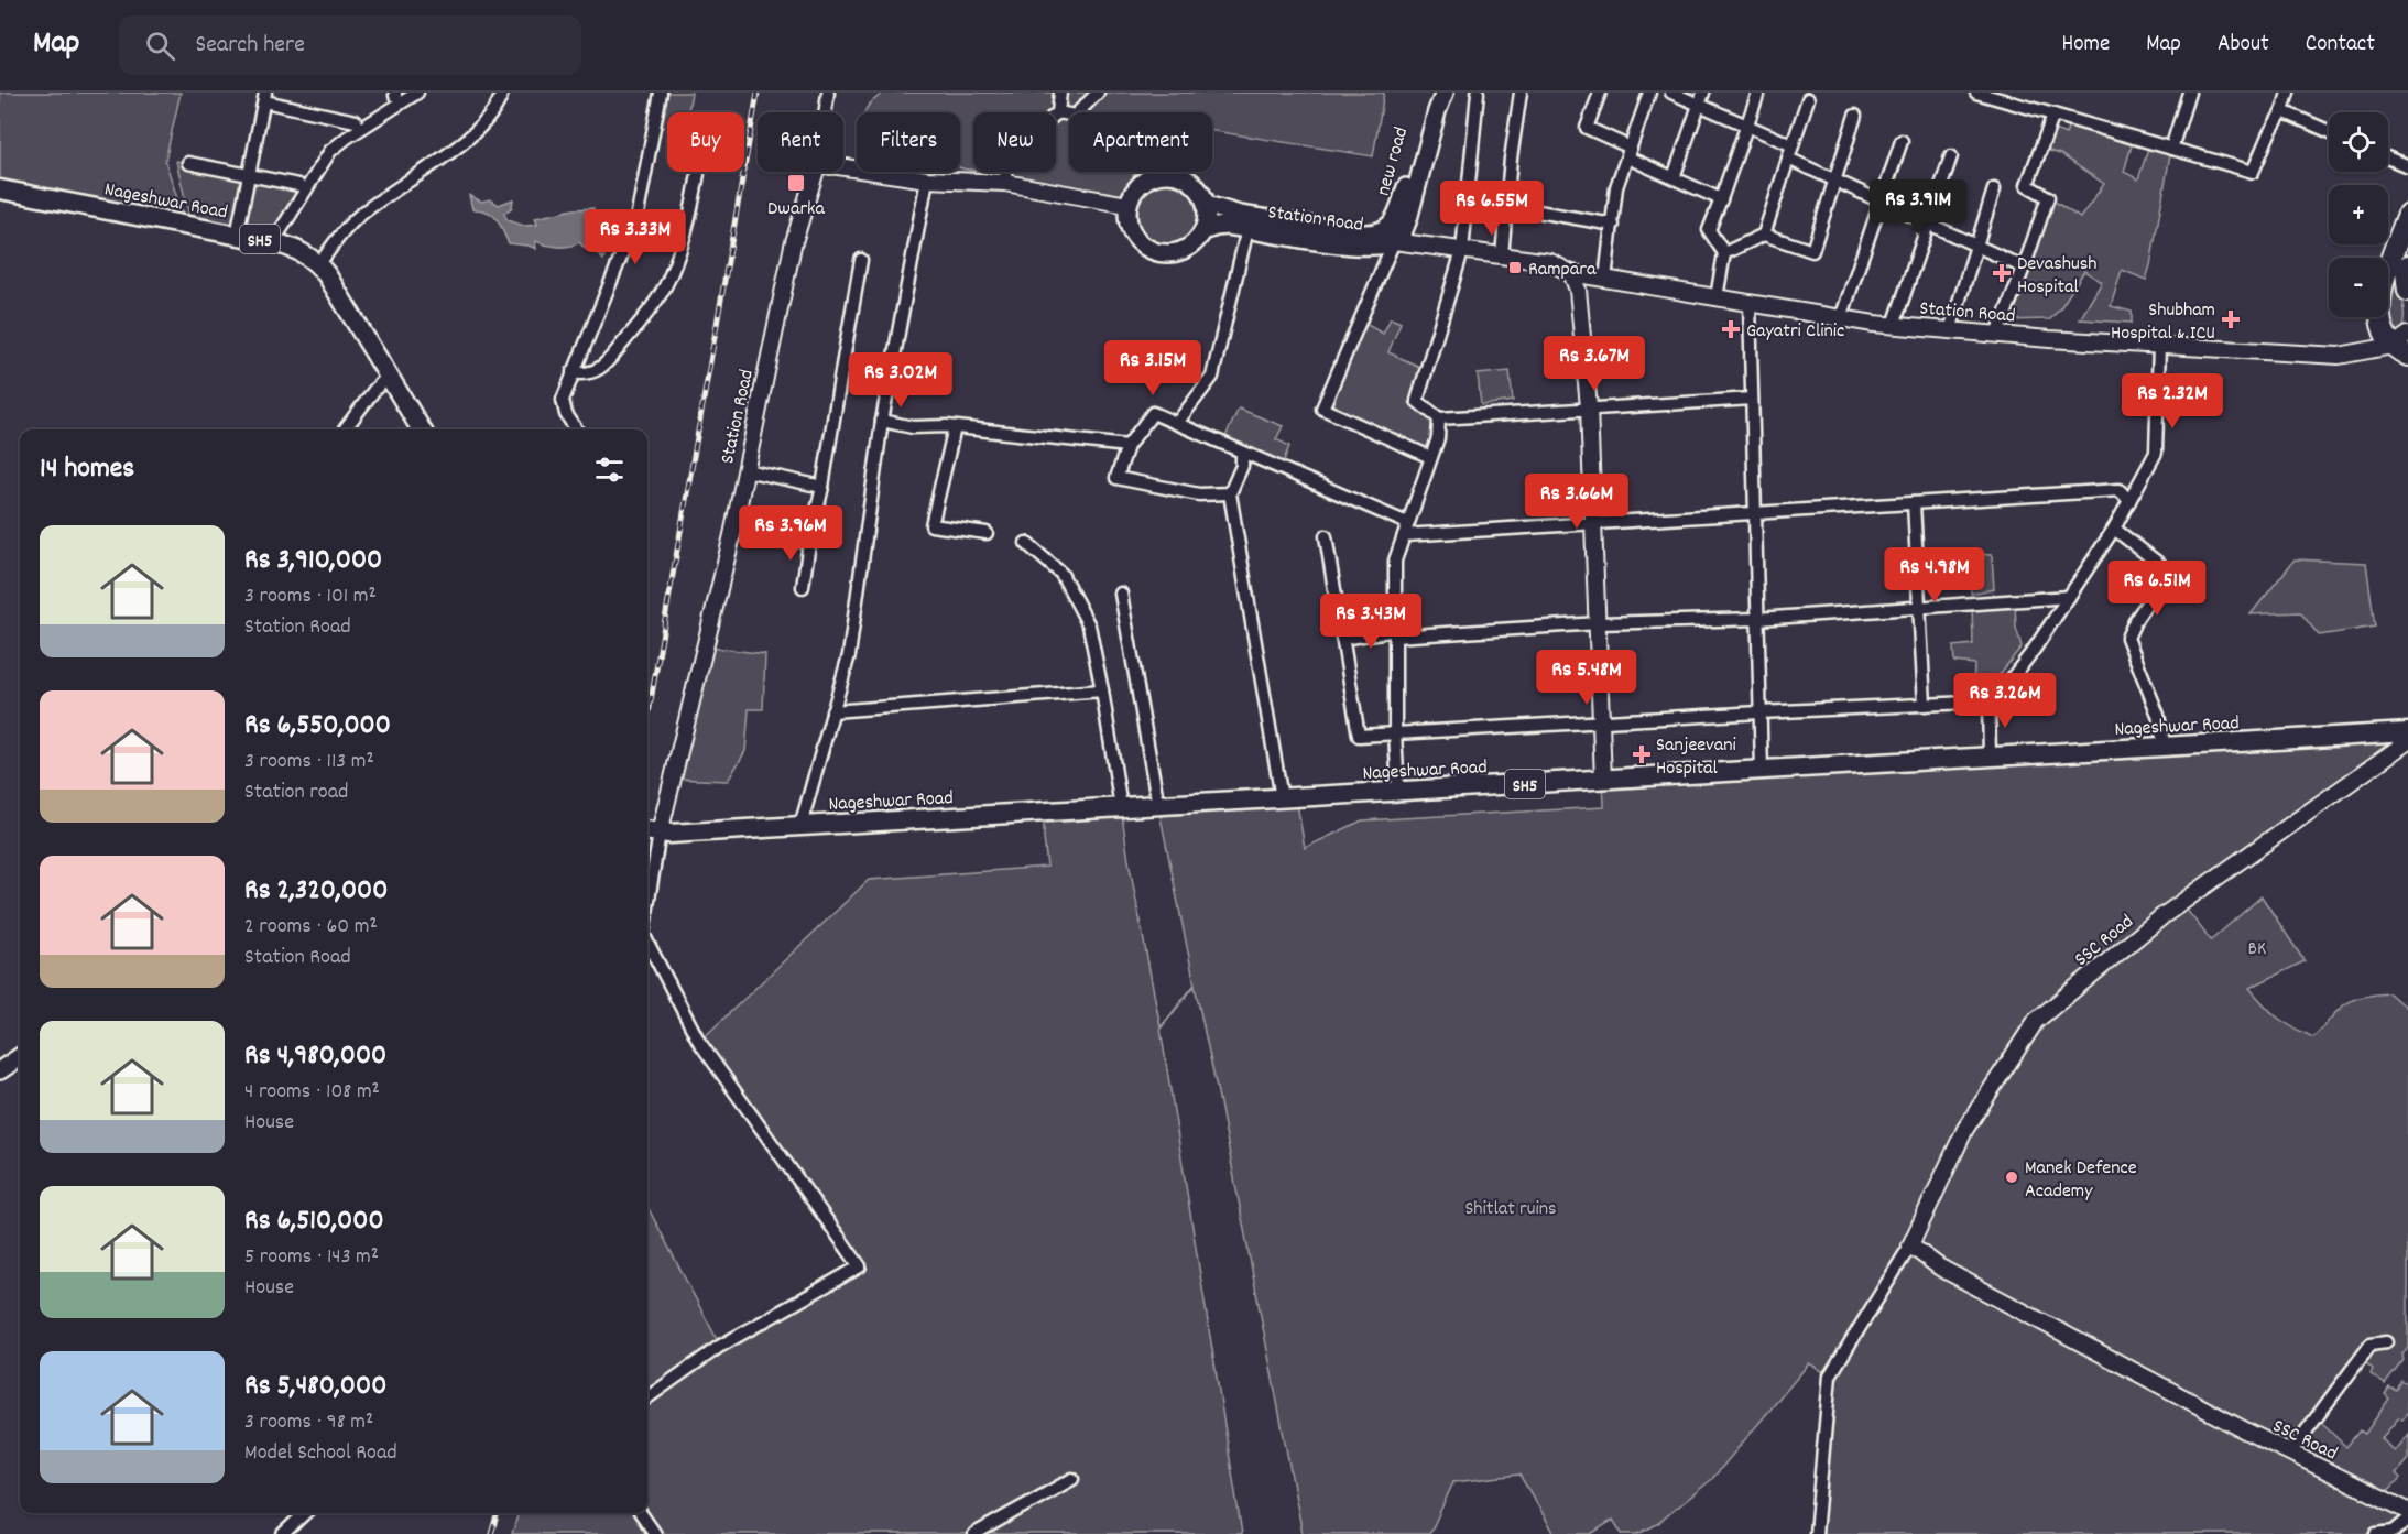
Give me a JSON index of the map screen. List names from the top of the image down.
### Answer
{
  "streets": {
    "main road": [
      "new road",
      "Nageshwar Road",
      "Station Road",
      "SH5"
    ],
    "street": ["SSC Road"]
  },
  "crossings": [
    ["new road", "Station Road"],
    ["Nageshwar Road", "Station Road"],
    ["Nageshwar Road", "SSC Road"]
  ],
  "parks": ["BK", "Shitlat ruins"],
  "places": {
    "transit": ["Dwarka", "Rampara"],
    "health": [
      "Devashush Hospital",
      "Shubham Hospital & ICU",
      "Gayatri Clinic",
      "Sanjeevani Hospital"
    ],
    "other": ["Manek Defence Academy"]
  },
  "page": {
    "header": "Map",
    "search": "Search here",
    "nav": [
      "Home",
      "Map",
      "About",
      "Contact"
    ],
    "map_buttons": ["+", "−"],
    "chip": [
      "Buy",
      "Rent",
      "Filters",
      "New",
      "Apartment"
    ],
    "price": [
      "Rs 3.91M",
      "Rs 6.55M",
      "Rs 3.33M",
      "Rs 3.67M",
      "Rs 3.15M",
      "Rs 3.02M",
      "Rs 2.32M",
      "Rs 3.66M",
      "Rs 3.96M",
      "Rs 4.98M",
      "Rs 6.51M",
      "Rs 3.43M",
      "Rs 5.48M",
      "Rs 3.26M"
    ],
    "heading": "14 homes",
    "list": [
      {
        "name": "Rs 3,910,000",
        "note": "3 rooms · 101 m² · Station Road"
      },
      {
        "name": "Rs 6,550,000",
        "note": "3 rooms · 113 m² · Station road"
      },
      {
        "name": "Rs 2,320,000",
        "note": "2 rooms · 60 m² · Station Road"
      },
      {
        "name": "Rs 4,980,000",
        "note": "4 rooms · 108 m² · House"
      },
      {
        "name": "Rs 6,510,000",
        "note": "5 rooms · 143 m² · House"
      },
      {
        "name": "Rs 5,480,000",
        "note": "3 rooms · 98 m² · Model School Road"
      }
    ]
  }
}
